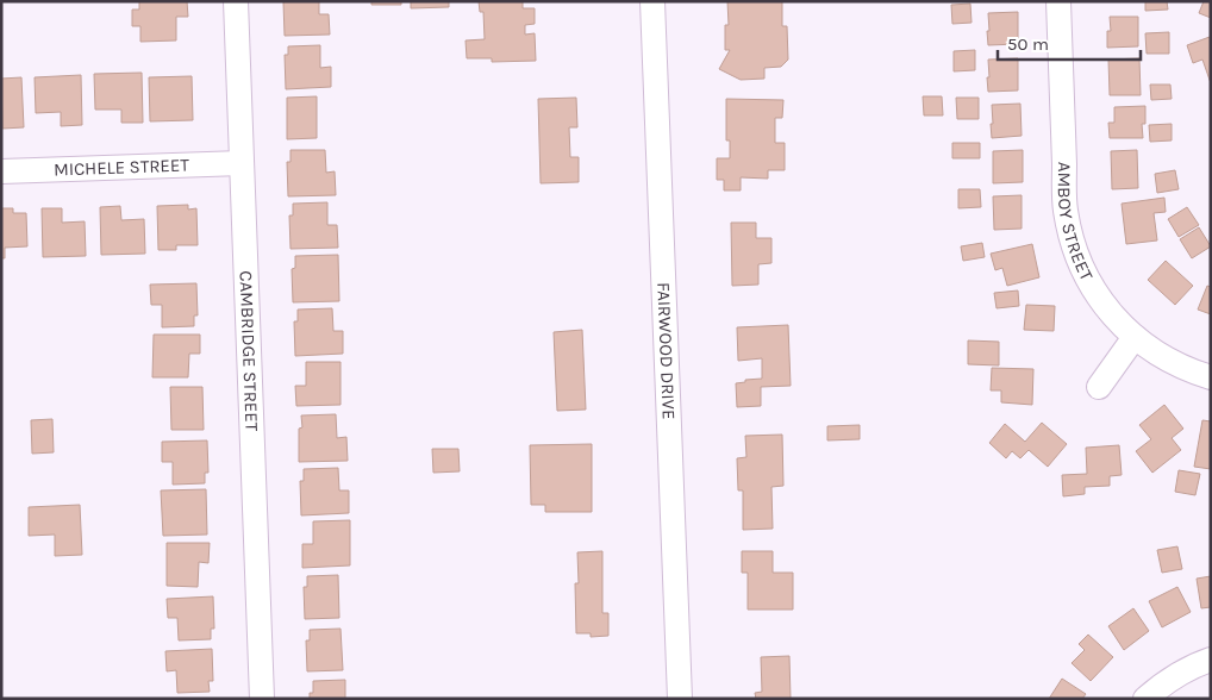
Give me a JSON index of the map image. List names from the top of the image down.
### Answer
{
  "streets": {
    "street": [
      "MICHELE STREET",
      "AMBOY STREET",
      "CAMBRIDGE STREET",
      "FAIRWOOD DRIVE"
    ]
  },
  "crossings": [
    ["MICHELE STREET", "CAMBRIDGE STREET"]
  ],
  "scale_bar": "50 m"
}
